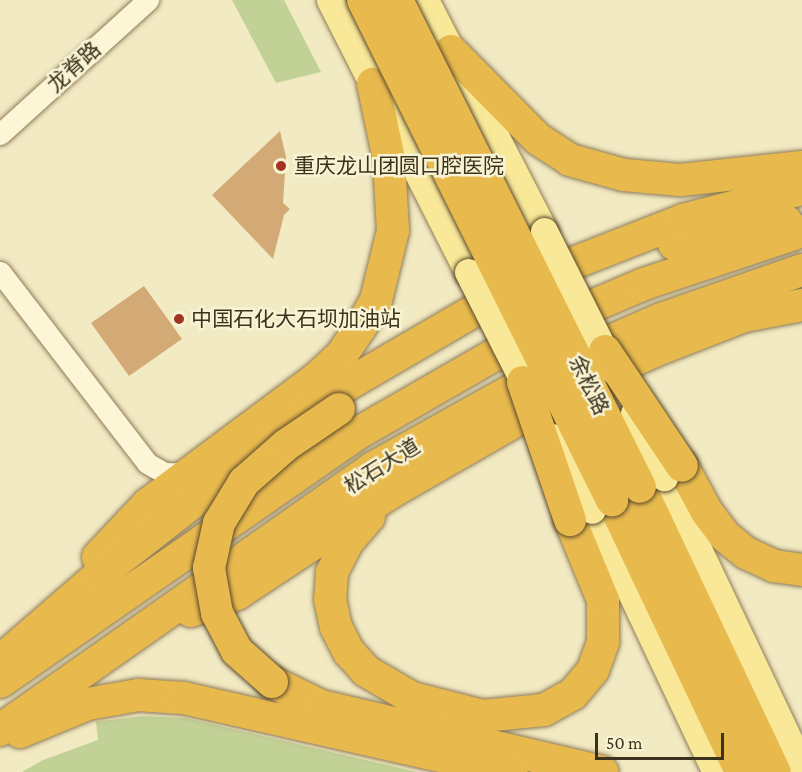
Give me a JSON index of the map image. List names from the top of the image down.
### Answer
{
  "streets": {
    "highway": ["余松路", "松石大道"],
    "street": ["龙脊路"]
  },
  "places": ["重庆龙山团圆口腔医院", "中国石化大石坝加油站"],
  "scale_bar": "50 m"
}
